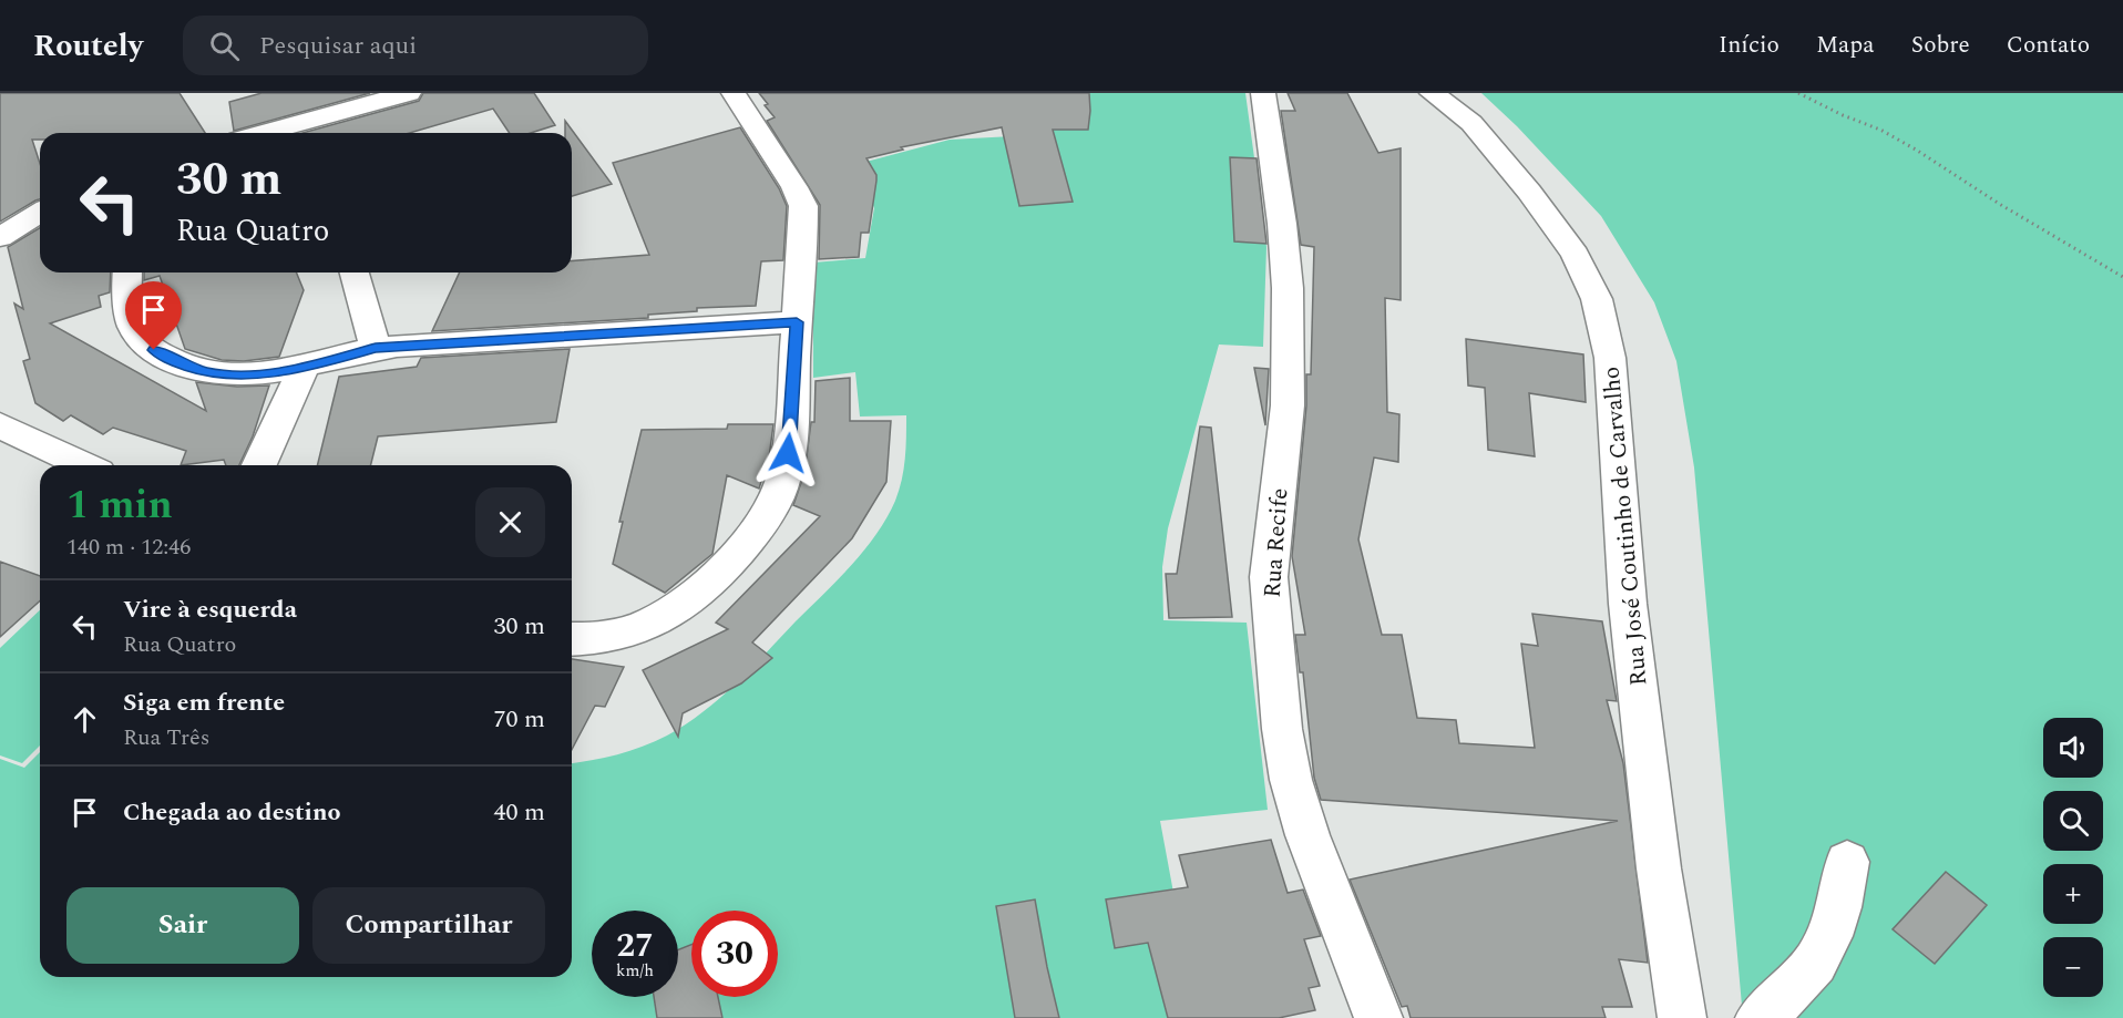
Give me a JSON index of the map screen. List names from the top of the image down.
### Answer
{
  "streets": {
    "street": ["Rua José Coutinho de Carvalho", "Rua Recife"]
  },
  "page": {
    "header": "Routely",
    "search": "Pesquisar aqui",
    "nav": [
      "Início",
      "Mapa",
      "Sobre",
      "Contato"
    ],
    "turn": ["30 m", "Rua Quatro"],
    "heading": ["1 min", "140 m · 12:46"],
    "list": [
      {
        "name": "Vire à esquerda",
        "note": "Rua Quatro",
        "value": "30 m"
      },
      {
        "name": "Siga em frente",
        "note": "Rua Três",
        "value": "70 m"
      },
      {
        "name": "Chegada ao destino",
        "value": "40 m"
      }
    ],
    "map_buttons": ["+", "−"],
    "buttons": ["Sair", "Compartilhar"],
    "speed": "27 km/h",
    "limit": "30"
  }
}
